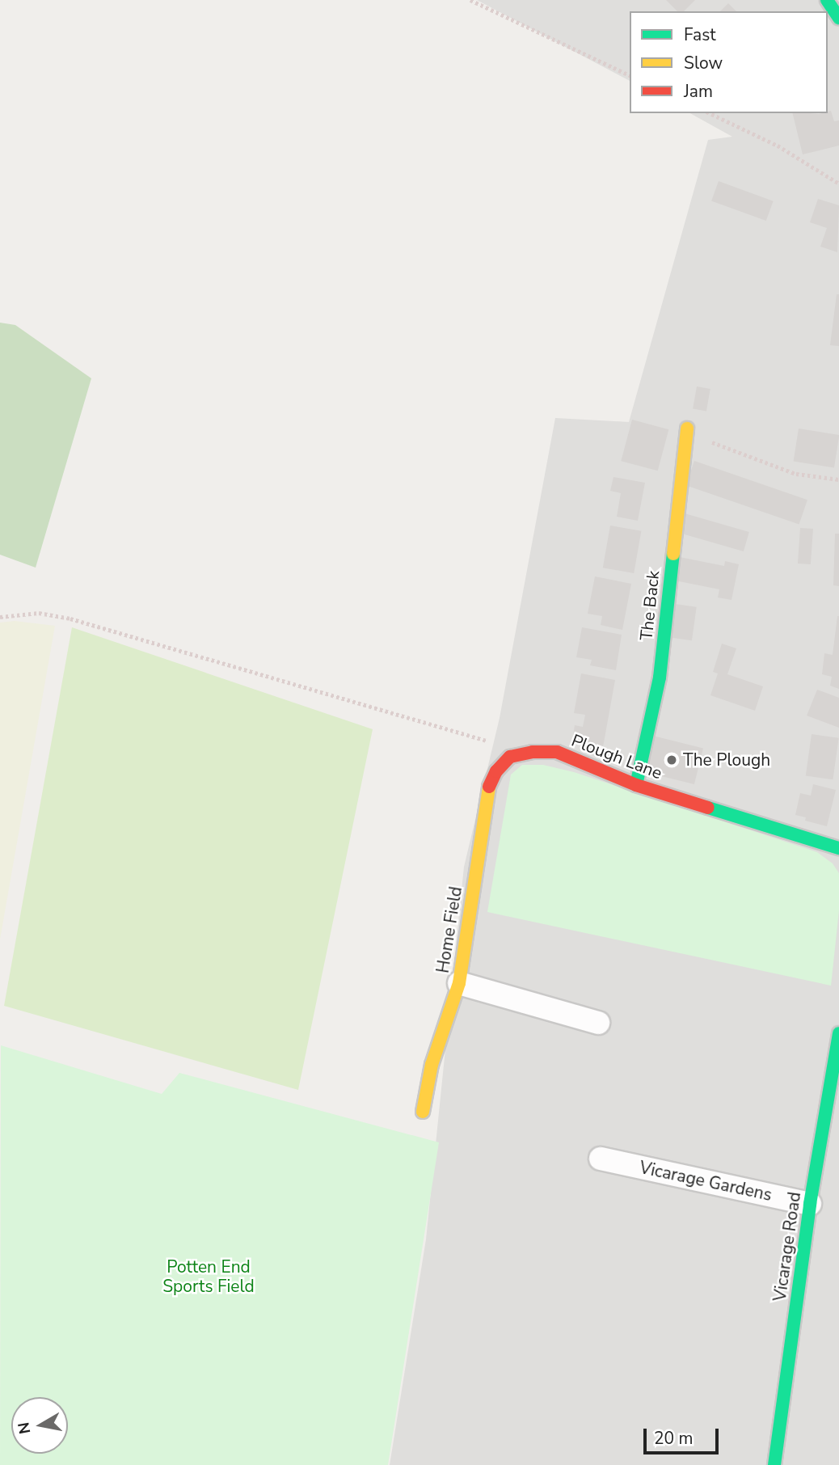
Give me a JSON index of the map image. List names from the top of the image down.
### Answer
{
  "streets": {
    "street": [
      "The Back",
      "Plough Lane",
      "Home Field",
      "Vicarage Gardens",
      "Vicarage Road"
    ]
  },
  "crossings": [
    ["The Back", "Plough Lane"],
    ["Plough Lane", "Home Field"],
    ["Vicarage Gardens", "Vicarage Road"]
  ],
  "parks": ["Potten End Sports Field"],
  "places": ["The Plough"],
  "legend": ["Fast", "Slow", "Jam"],
  "scale_bar": "20 m",
  "north": "left"
}
